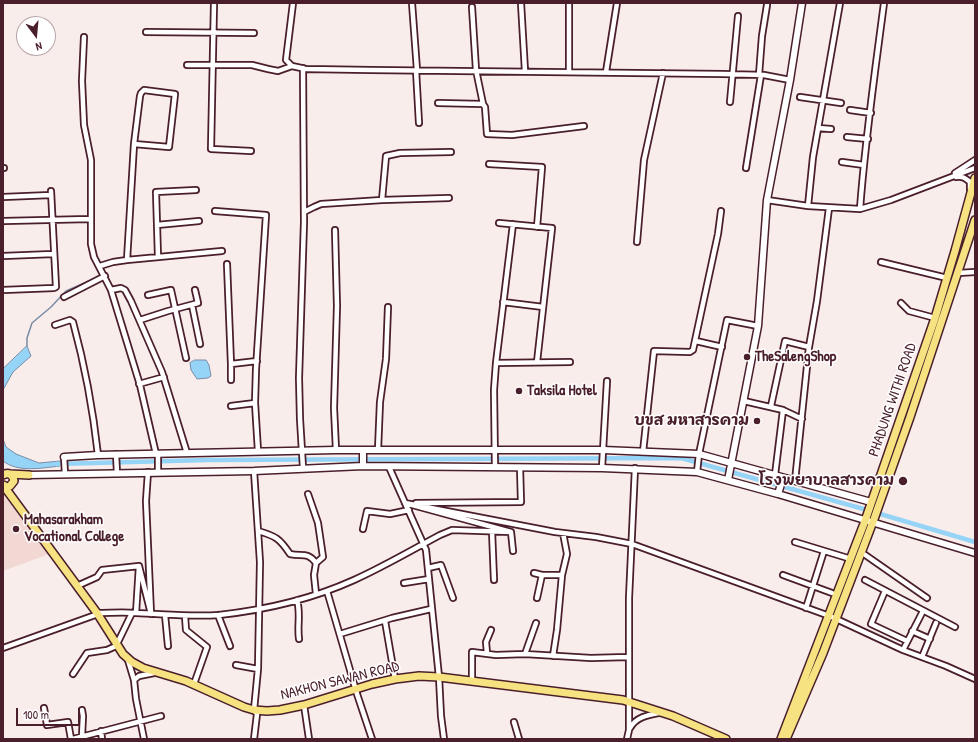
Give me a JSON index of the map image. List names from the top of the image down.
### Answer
{
  "streets": {
    "main road": ["PHADUNG WITHI ROAD", "NAKHON SAWAN ROAD"]
  },
  "places": [
    "TheSalengShop",
    "Taksila Hotel",
    "บขส มหาสารคาม",
    "โรงพยาบาลสารคาม",
    "Mahasarakham Vocational College"
  ],
  "scale_bar": "100 m",
  "north": "bottom"
}
